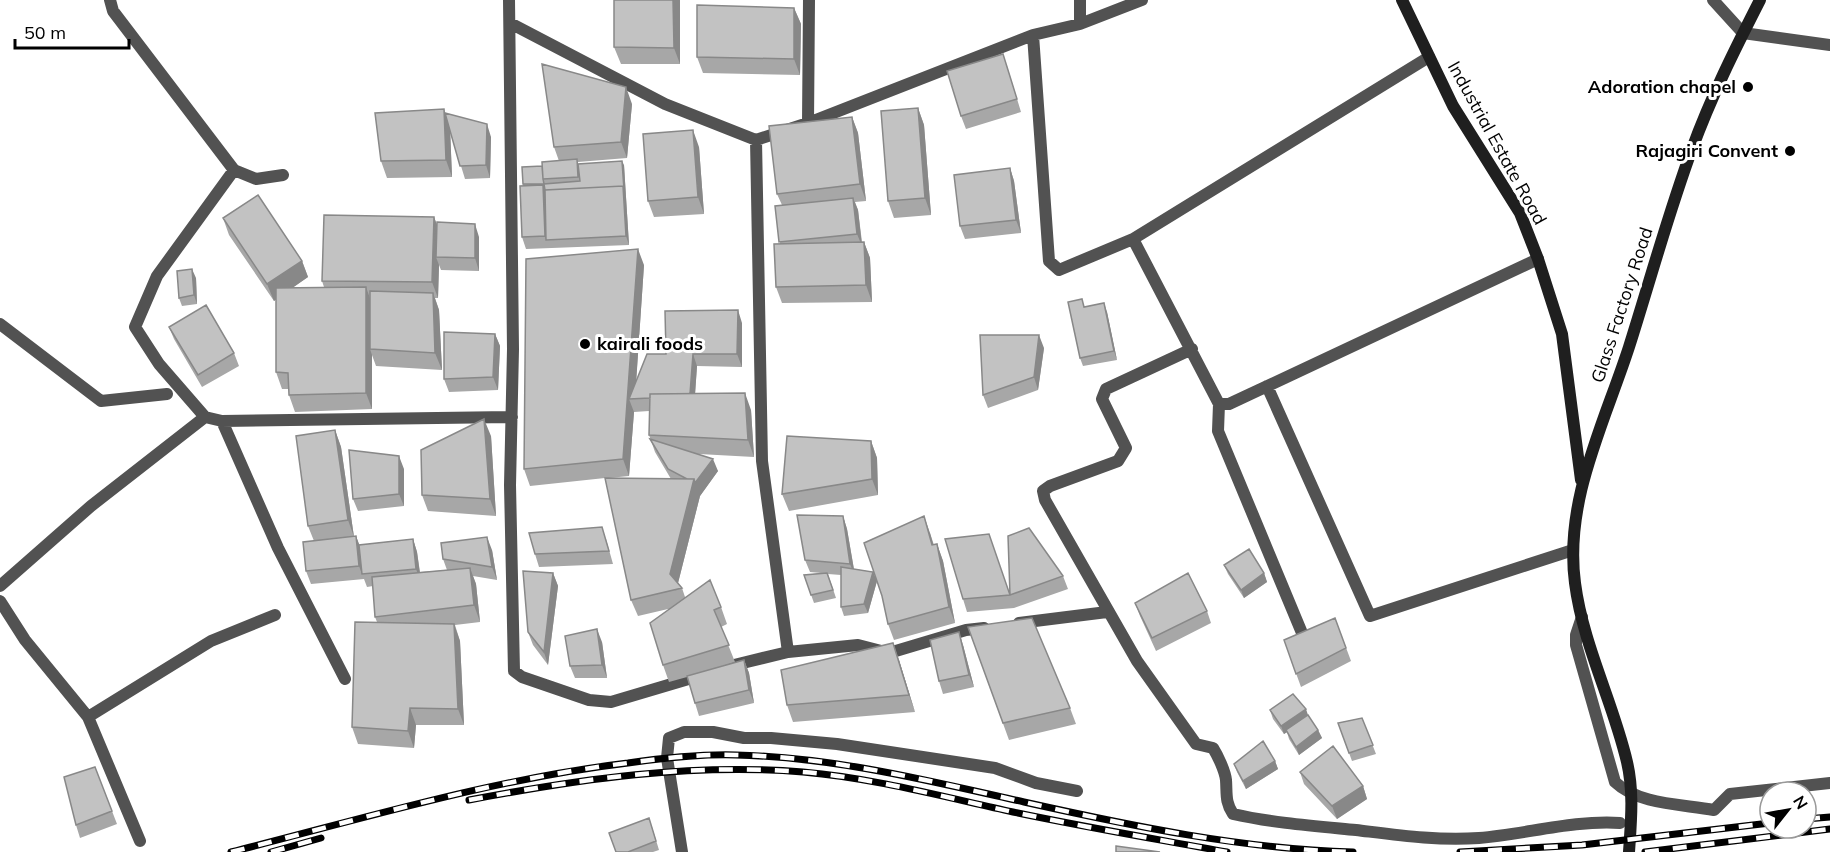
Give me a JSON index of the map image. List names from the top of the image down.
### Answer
{
  "streets": {
    "main road": ["Industrial Estate Road", "Glass Factory Road"]
  },
  "crossings": [
    ["Industrial Estate Road", "Glass Factory Road"]
  ],
  "places": ["Adoration chapel", "Rajagiri Convent", "kairali foods"],
  "scale_bar": "50 m",
  "north": "top right"
}
